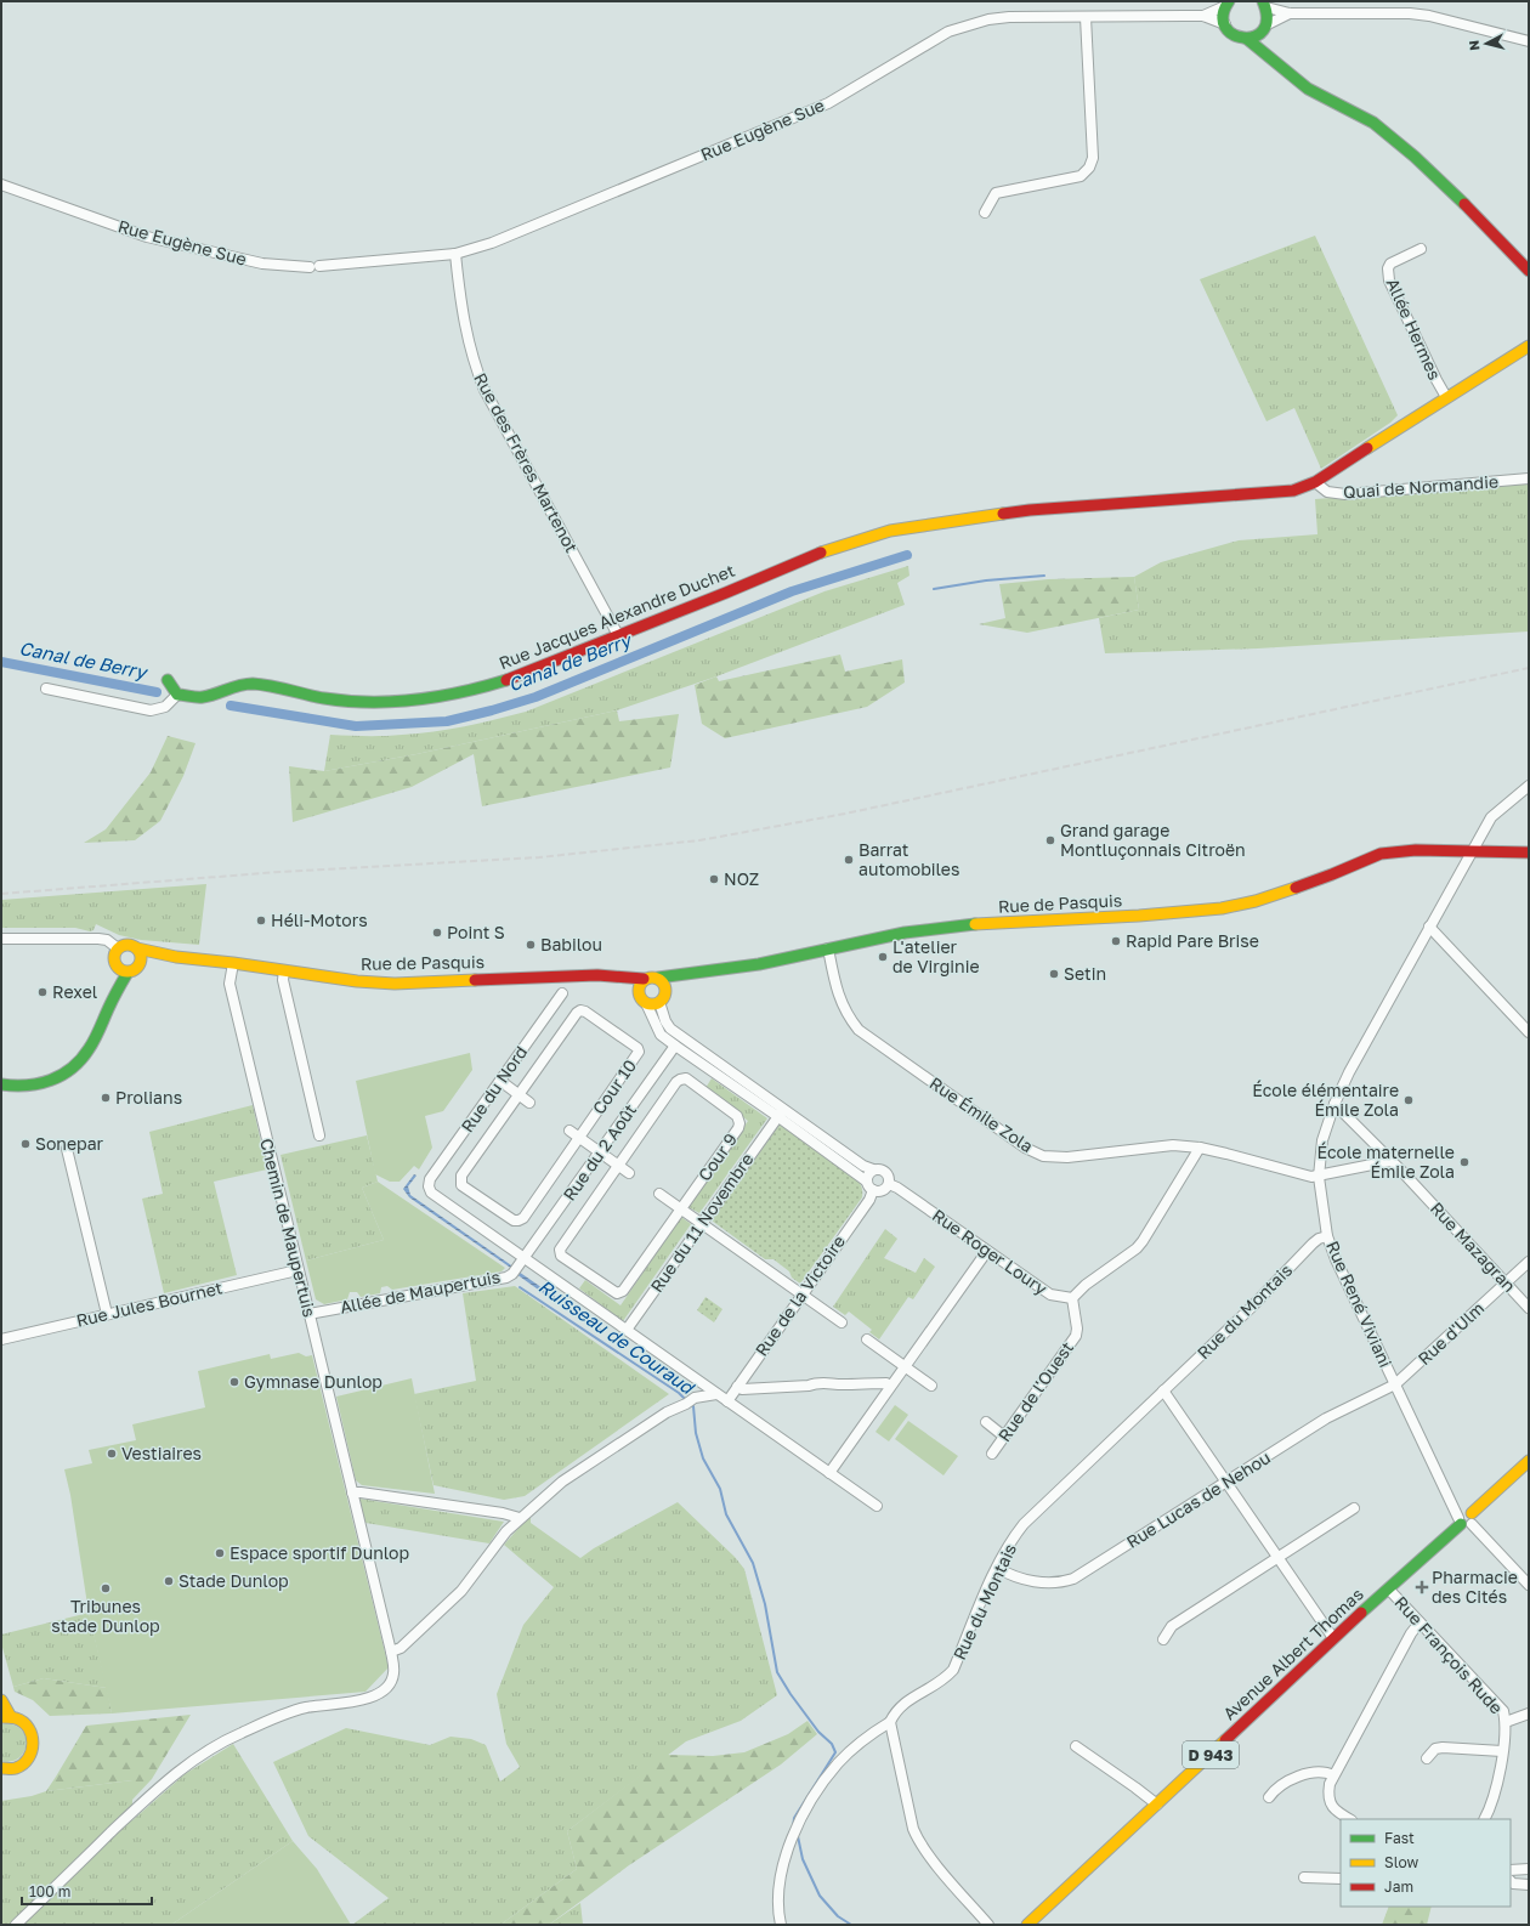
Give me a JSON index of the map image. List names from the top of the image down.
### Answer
{
  "streets": {
    "main road": [
      "Rue Jacques Alexandre Duchet",
      "Rue de Pasquis",
      "Avenue Albert Thomas",
      "D 943"
    ],
    "street": [
      "Rue Eugène Sue",
      "Allée Hermes",
      "Rue des Frères Martenot",
      "Quai de Normandie",
      "Cour 10",
      "Rue du Nord",
      "Rue Émile Zola",
      "Rue du 2 Août",
      "Cour 9",
      "Rue du 11 Novembre",
      "Chemin de Maupertuis",
      "Rue Mazagran",
      "Rue Roger Loury",
      "Allée de Maupertuis",
      "Rue de la Victoire",
      "Rue Jules Bournet",
      "Rue René Viviani",
      "Rue du Montais",
      "Rue d'Ulm",
      "Rue de l'Ouest",
      "Rue Lucas de Nehou",
      "Rue François Rude"
    ]
  },
  "crossings": [
    ["Rue Eugène Sue", "Rue des Frères Martenot"],
    ["Rue des Frères Martenot", "Rue Jacques Alexandre Duchet"],
    ["Quai de Normandie", "Rue Jacques Alexandre Duchet"],
    ["Rue de Pasquis", "Rue Émile Zola"],
    ["Rue de Pasquis", "Chemin de Maupertuis"],
    ["Rue de Pasquis", "Rue Roger Loury"],
    ["Rue de Pasquis", "Rue René Viviani"],
    ["Rue du Nord", "Rue du 2 Août"],
    ["Rue du Nord", "Allée de Maupertuis"],
    ["Rue Émile Zola", "Rue Mazagran"],
    ["Rue Émile Zola", "Rue René Viviani"],
    ["Rue du 2 Août", "Rue Roger Loury"],
    ["Rue du 2 Août", "Allée de Maupertuis"],
    ["Rue du 11 Novembre", "Rue Roger Loury"],
    ["Chemin de Maupertuis", "Allée de Maupertuis"],
    ["Chemin de Maupertuis", "Rue Jules Bournet"],
    ["Rue Mazagran", "Rue René Viviani"],
    ["Rue Mazagran", "Rue d'Ulm"],
    ["Rue Roger Loury", "Rue de la Victoire"],
    ["Rue Roger Loury", "Rue de l'Ouest"],
    ["Rue René Viviani", "Rue du Montais"],
    ["Rue René Viviani", "Rue d'Ulm"],
    ["Rue René Viviani", "Rue Lucas de Nehou"],
    ["Rue René Viviani", "Avenue Albert Thomas"],
    ["Rue du Montais", "Rue Lucas de Nehou"],
    ["Rue d'Ulm", "Rue Lucas de Nehou"],
    ["Avenue Albert Thomas", "Rue François Rude"]
  ],
  "water": ["Canal de Berry", "Ruisseau de Couraud"],
  "places": {
    "other": [
      "Grand garage Montluçonnais Citroën",
      "Barrat automobiles",
      "NOZ",
      "Héli-Motors",
      "Point S",
      "Rapid Pare Brise",
      "Babilou",
      "L'atelier de Virginie",
      "Setin",
      "Rexel",
      "Prolians",
      "École élémentaire Émile Zola",
      "Sonepar",
      "École maternelle Émile Zola",
      "Gymnase Dunlop",
      "Vestiaires",
      "Espace sportif Dunlop",
      "Stade Dunlop",
      "Tribunes stade Dunlop"
    ],
    "health": ["Pharmacie des Cités"]
  },
  "legend": ["Fast", "Slow", "Jam"],
  "scale_bar": "100 m",
  "north": "left"
}
